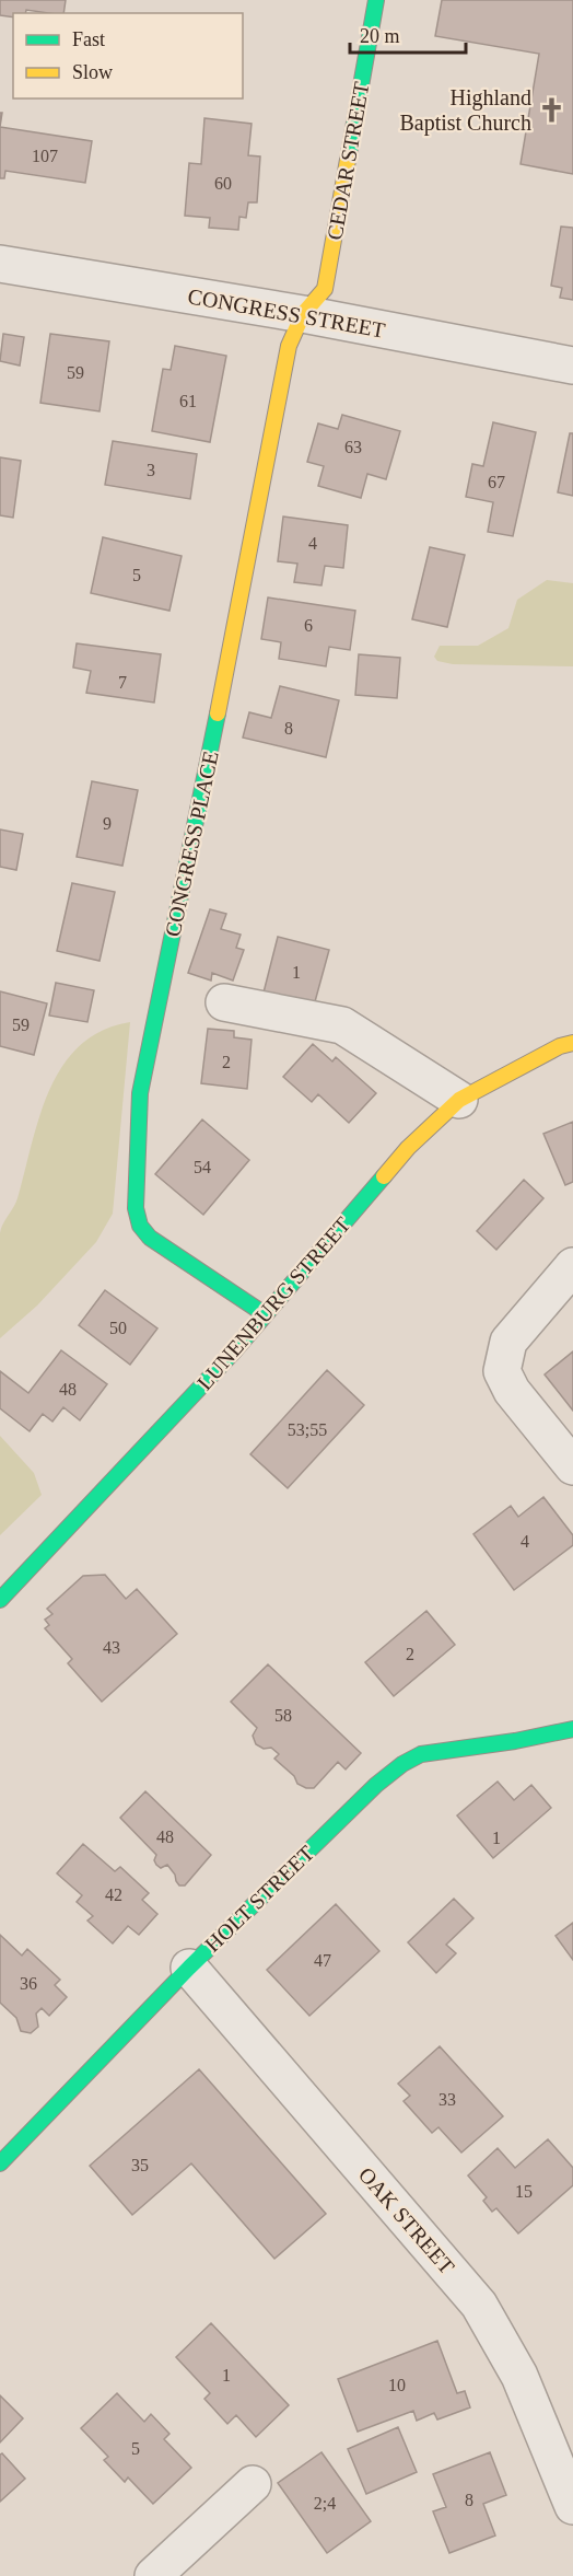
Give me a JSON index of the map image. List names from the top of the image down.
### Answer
{
  "streets": {
    "street": [
      "CEDAR STREET",
      "CONGRESS STREET",
      "CONGRESS PLACE",
      "LUNENBURG STREET",
      "HOLT STREET",
      "OAK STREET"
    ]
  },
  "crossings": [
    ["CEDAR STREET", "CONGRESS STREET"],
    ["CEDAR STREET", "CONGRESS PLACE"],
    ["CONGRESS STREET", "CONGRESS PLACE"],
    ["CONGRESS PLACE", "LUNENBURG STREET"],
    ["HOLT STREET", "OAK STREET"]
  ],
  "places": {
    "church": ["Highland Baptist Church"]
  },
  "house_numbers": [
    "107",
    "60",
    "59",
    "61",
    "63",
    "3",
    "67",
    "4",
    "5",
    "6",
    "7",
    "8",
    "9",
    "1",
    "59",
    "2",
    "54",
    "50",
    "48",
    "53;55",
    "4",
    "43",
    "2",
    "58",
    "48",
    "1",
    "42",
    "47",
    "36",
    "33",
    "35",
    "15",
    "1",
    "10",
    "5",
    "8",
    "2;4"
  ],
  "legend": ["Fast", "Slow"],
  "scale_bar": "20 m"
}
